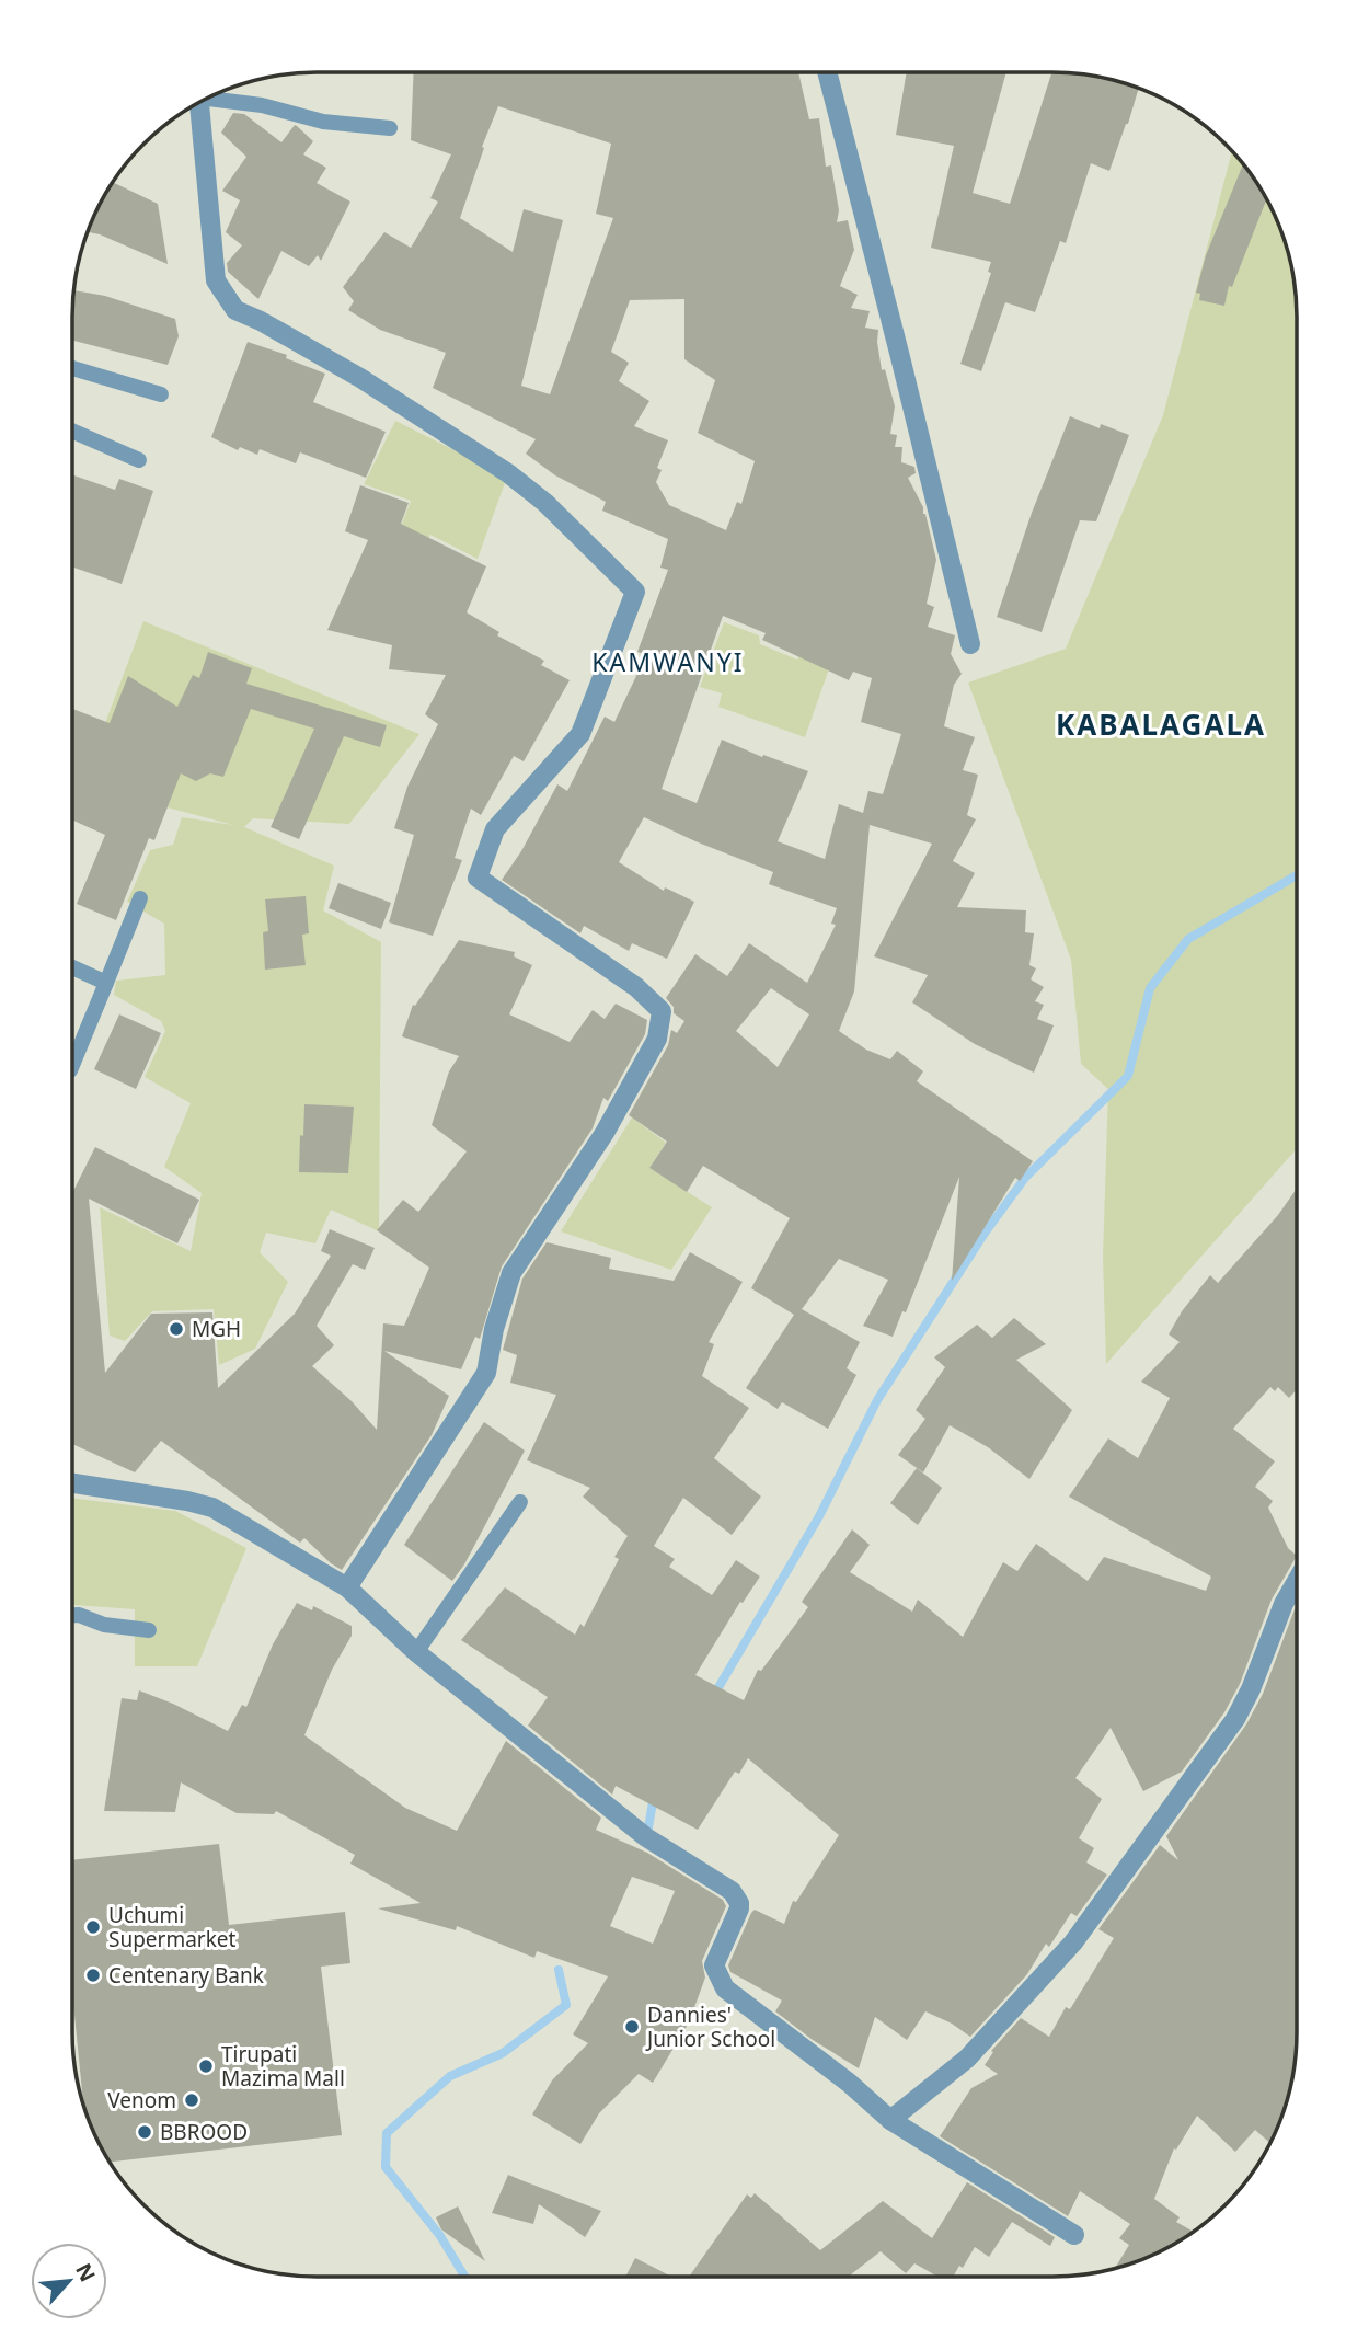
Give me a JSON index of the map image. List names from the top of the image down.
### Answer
{
  "districts": ["KAMWANYI", "KABALAGALA"],
  "places": [
    "MGH",
    "Uchumi Supermarket",
    "Centenary Bank",
    "Dannies' Junior School",
    "Tirupati Mazima Mall",
    "Venom",
    "BBROOD"
  ],
  "north": "top right"
}
